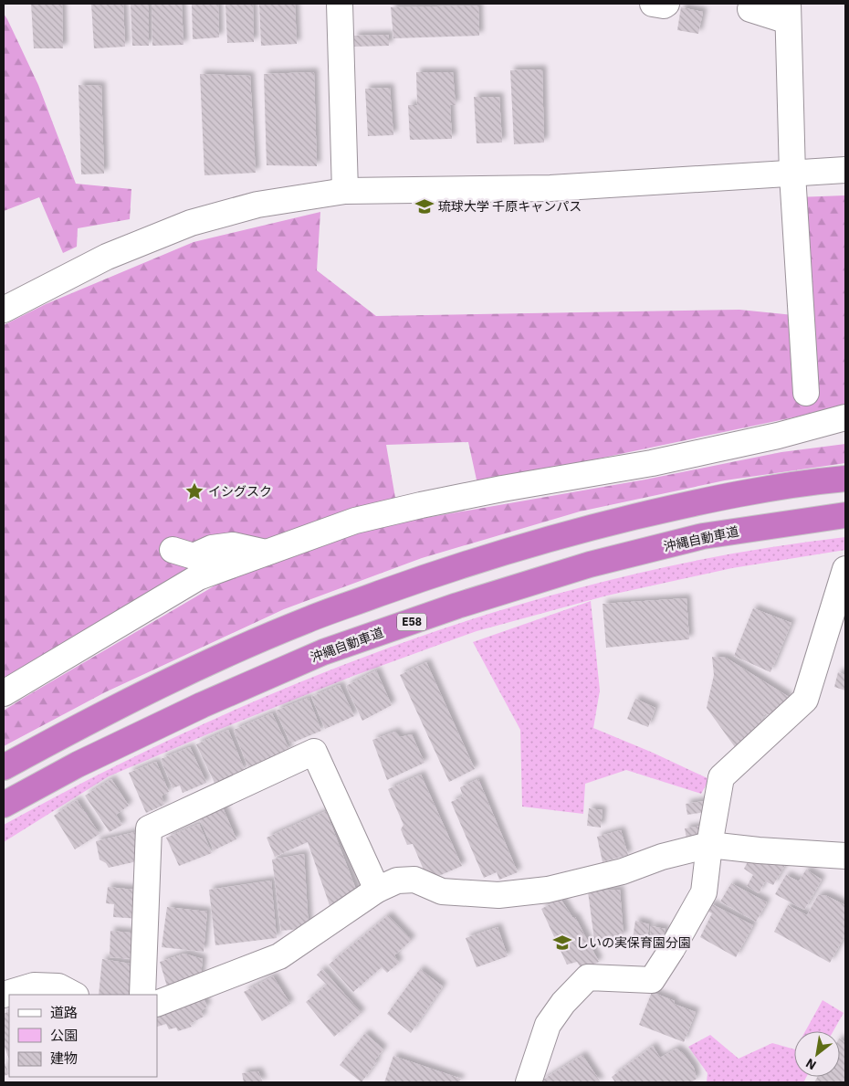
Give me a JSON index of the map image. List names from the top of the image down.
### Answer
{
  "streets": {
    "highway": ["沖縄自動車道", "E58"]
  },
  "places": {
    "school or university": ["琉球大学 千原キャンパス", "しいの実保育園分園"],
    "place": ["イシグスク"]
  },
  "legend": ["道路", "公園", "建物"],
  "north": "bottom left"
}
